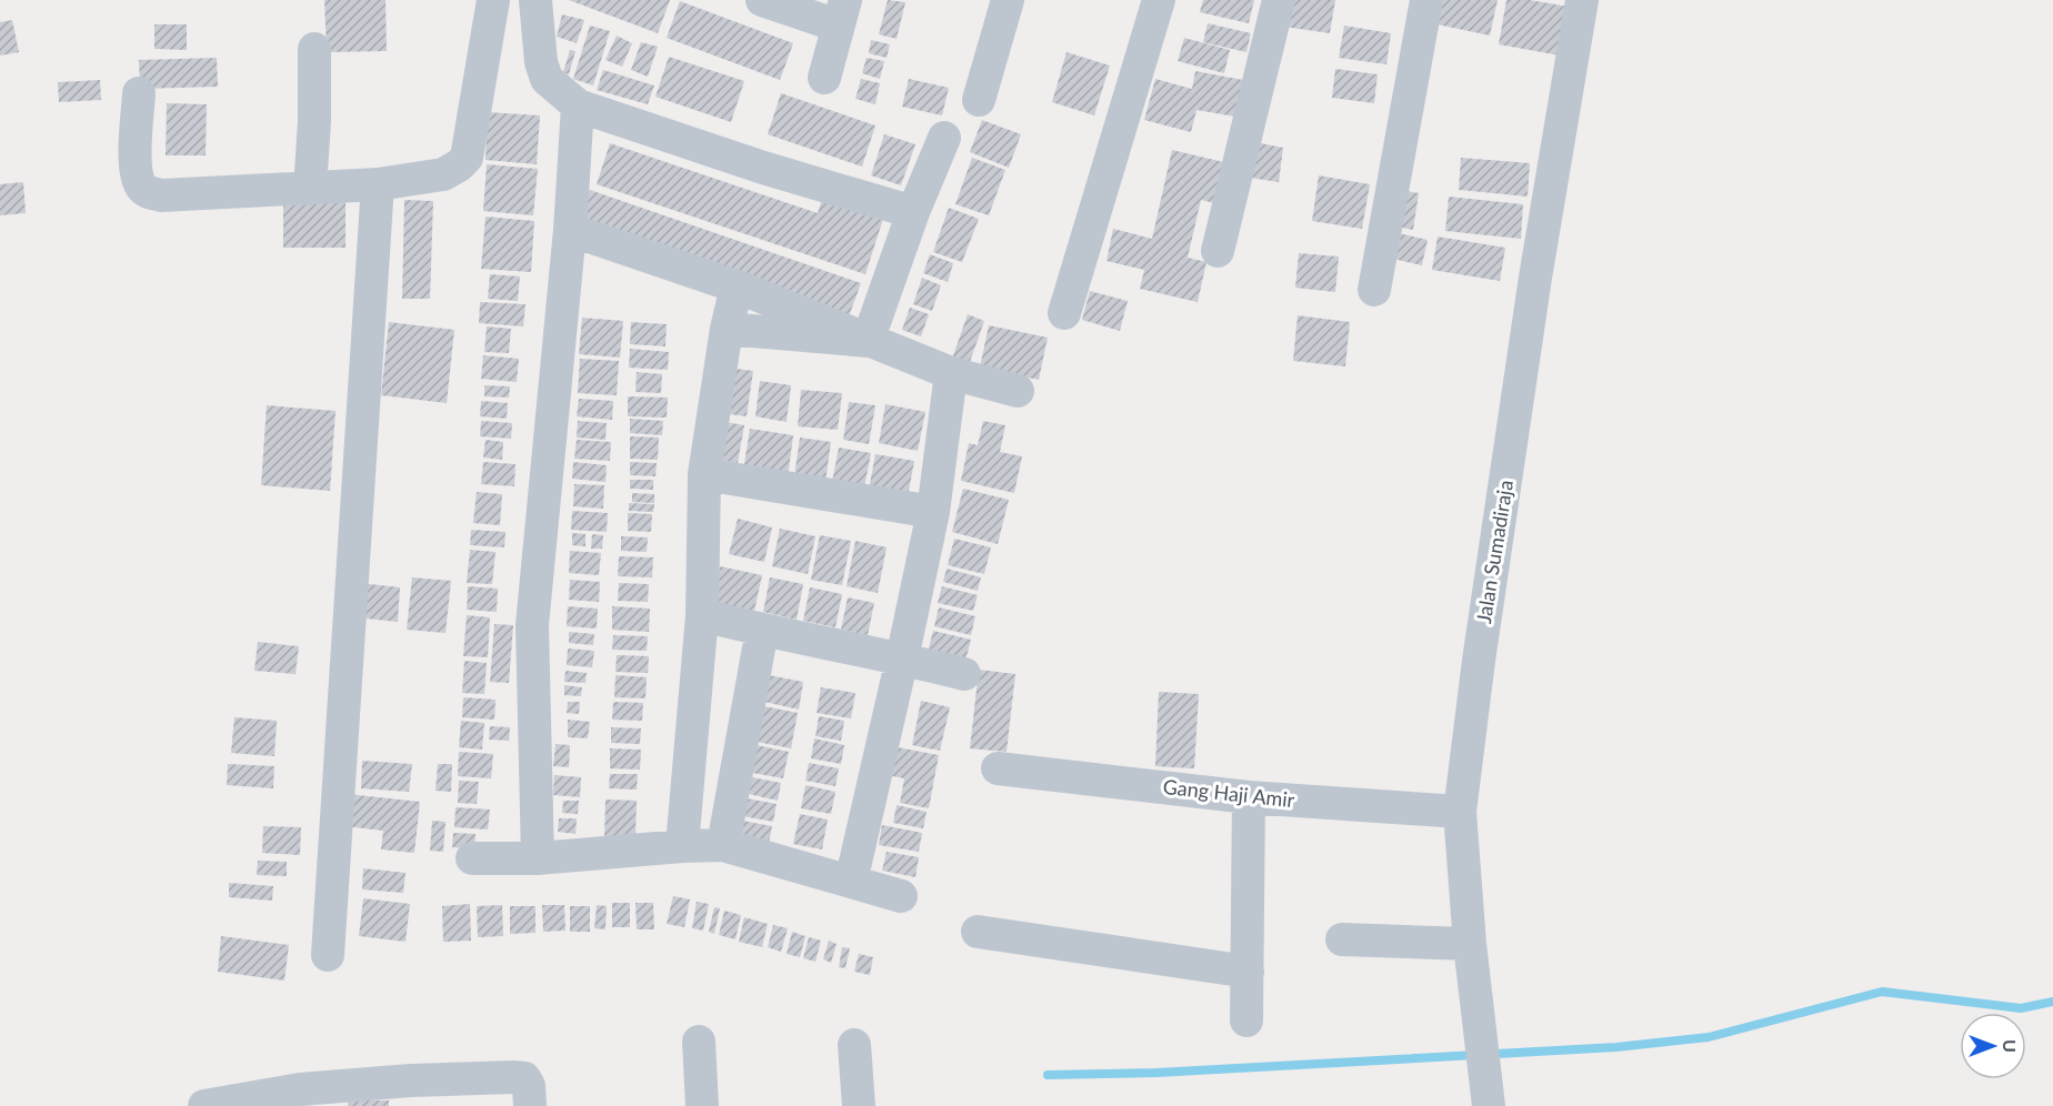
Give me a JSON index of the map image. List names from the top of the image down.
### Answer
{
  "streets": {
    "street": ["Jalan Sumadiraja", "Gang Haji Amir"]
  },
  "crossings": [
    ["Jalan Sumadiraja", "Gang Haji Amir"]
  ],
  "north": "right"
}
